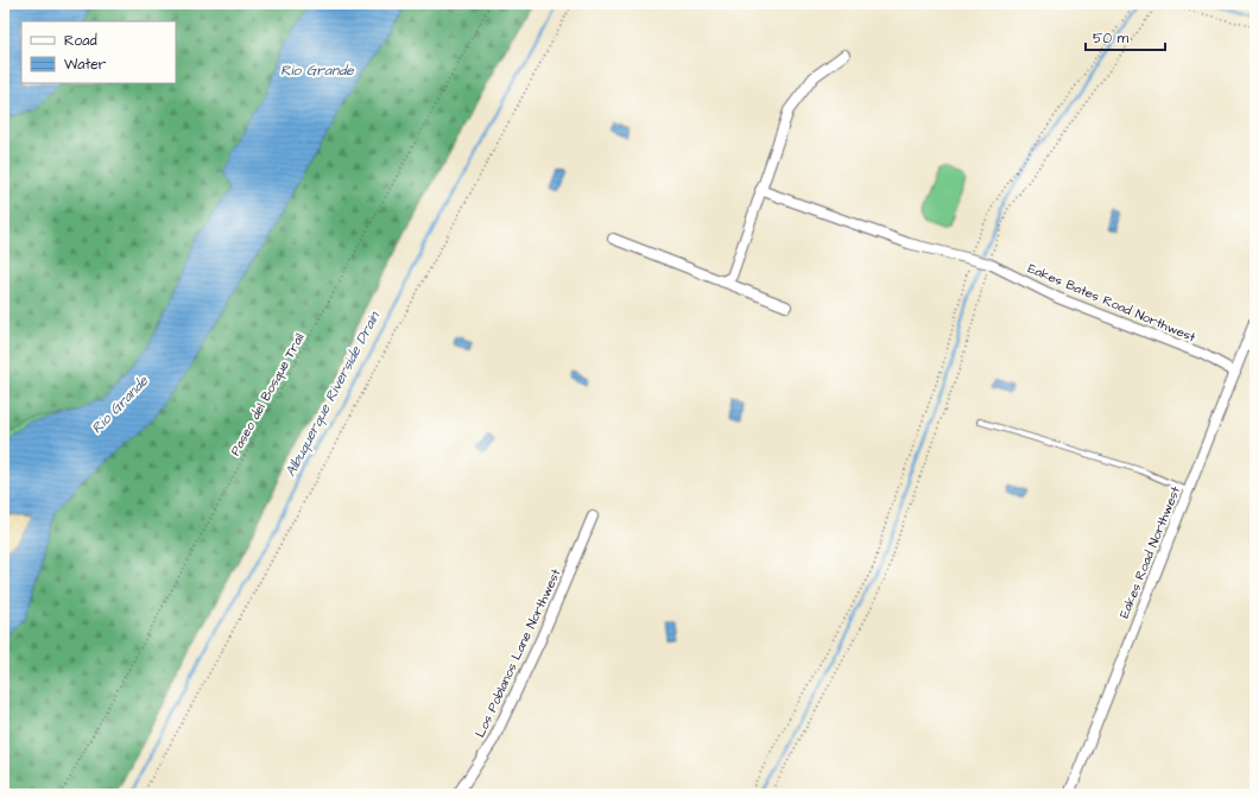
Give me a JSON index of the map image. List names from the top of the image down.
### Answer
{
  "streets": {
    "street": ["Eakes Bates Road Northwest", "Eakes Road Northwest", "Los Poblanos Lane Northwest"],
    "path": ["Paseo del Bosque Trail"]
  },
  "crossings": [
    ["Eakes Bates Road Northwest", "Eakes Road Northwest"]
  ],
  "water": ["Rio Grande", "Albuquerque Riverside Drain"],
  "legend": ["Road", "Water"],
  "scale_bar": "50 m"
}
